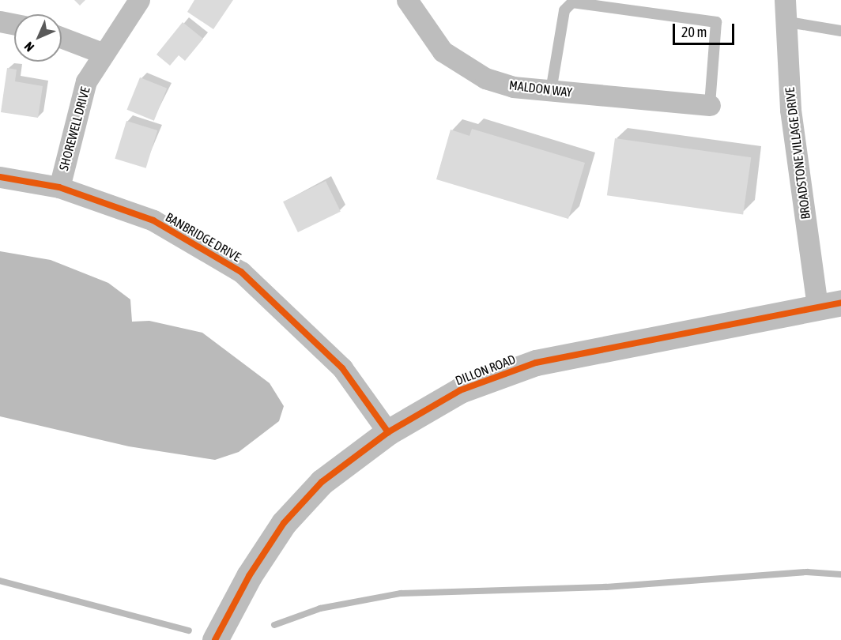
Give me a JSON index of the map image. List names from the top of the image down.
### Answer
{
  "streets": {
    "street": [
      "MALDON WAY",
      "SHOREWELL DRIVE",
      "BROADSTONE VILLAGE DRIVE",
      "BANBRIDGE DRIVE",
      "DILLON ROAD"
    ]
  },
  "crossings": [
    ["SHOREWELL DRIVE", "BANBRIDGE DRIVE"],
    ["BROADSTONE VILLAGE DRIVE", "DILLON ROAD"],
    ["BANBRIDGE DRIVE", "DILLON ROAD"]
  ],
  "scale_bar": "20 m",
  "north": "bottom left"
}
